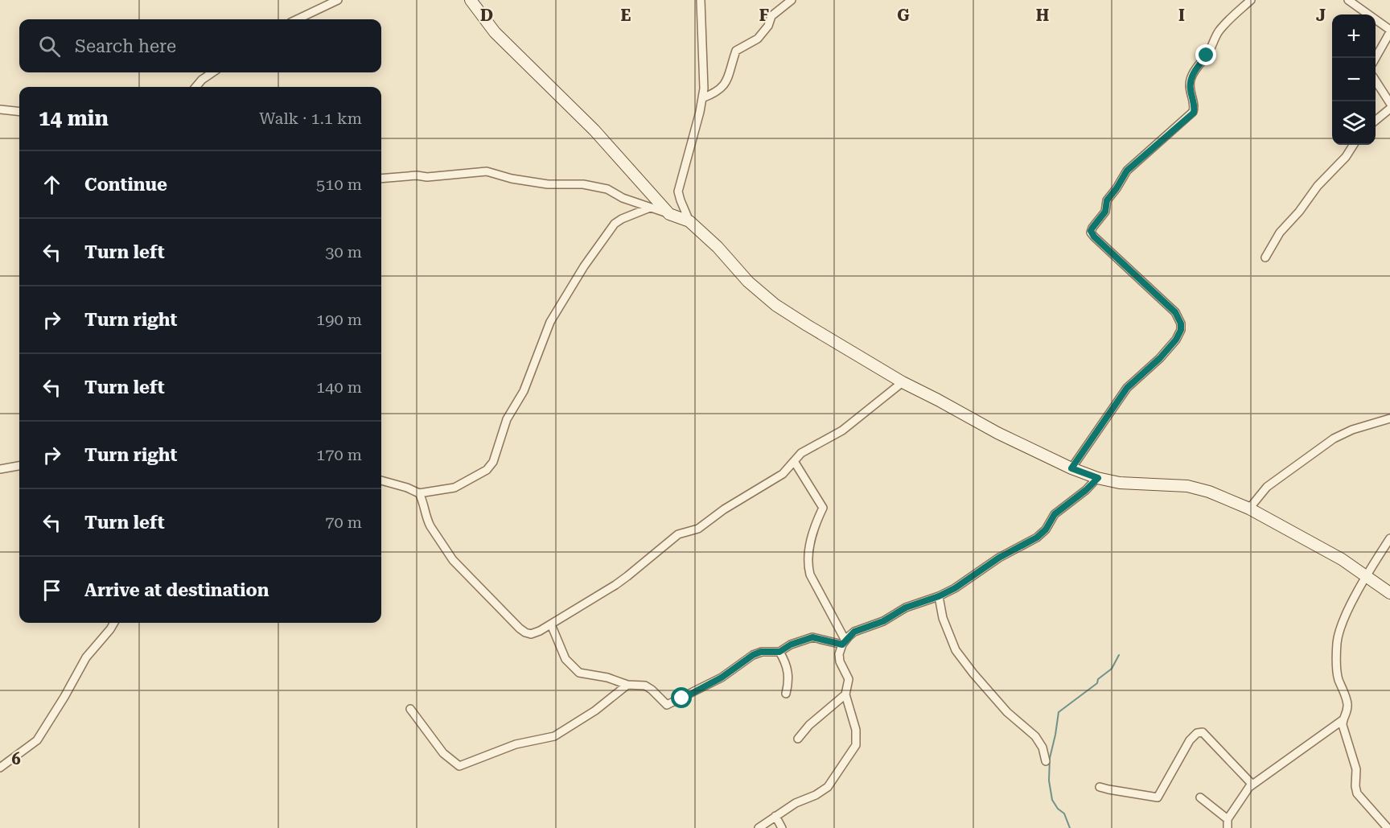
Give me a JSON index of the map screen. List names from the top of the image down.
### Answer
{
  "page": {
    "map_buttons": ["+", "−"],
    "search": "Search here",
    "heading": ["14 min", "Walk · 1.1 km"],
    "list": [
      ["Continue", "510 m"],
      ["Turn left", "30 m"],
      ["Turn right", "190 m"],
      ["Turn left", "140 m"],
      ["Turn right", "170 m"],
      ["Turn left", "70 m"],
      "Arrive at destination"
    ]
  },
  "grid": {
    "columns": [
      "D",
      "E",
      "F",
      "G",
      "H",
      "I",
      "J"
    ],
    "rows": ["6"]
  }
}
